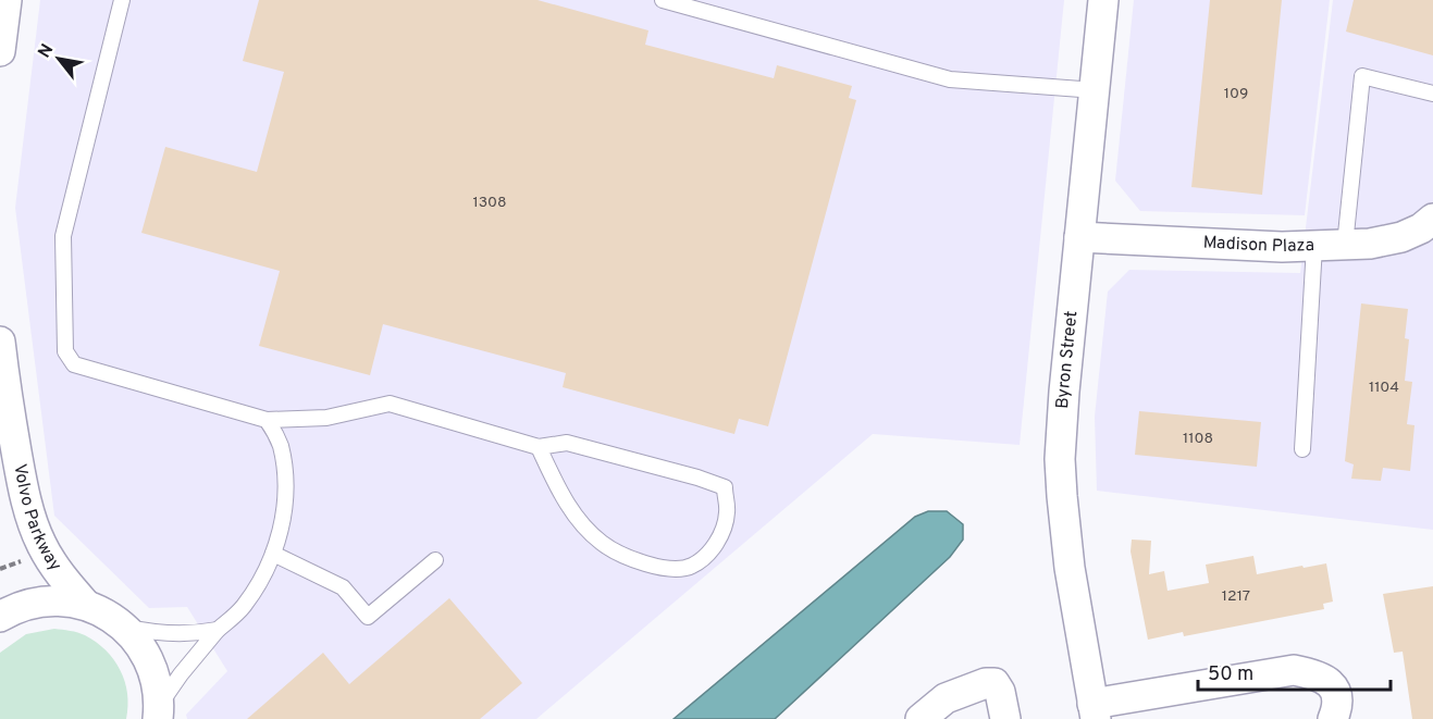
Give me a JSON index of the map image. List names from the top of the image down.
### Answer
{
  "streets": {
    "street": ["Madison Plaza", "Byron Street", "Volvo Parkway"]
  },
  "crossings": [
    ["Madison Plaza", "Byron Street"]
  ],
  "house_numbers": [
    "109",
    "1308",
    "1104",
    "1108",
    "1217"
  ],
  "scale_bar": "50 m",
  "north": "top left"
}
